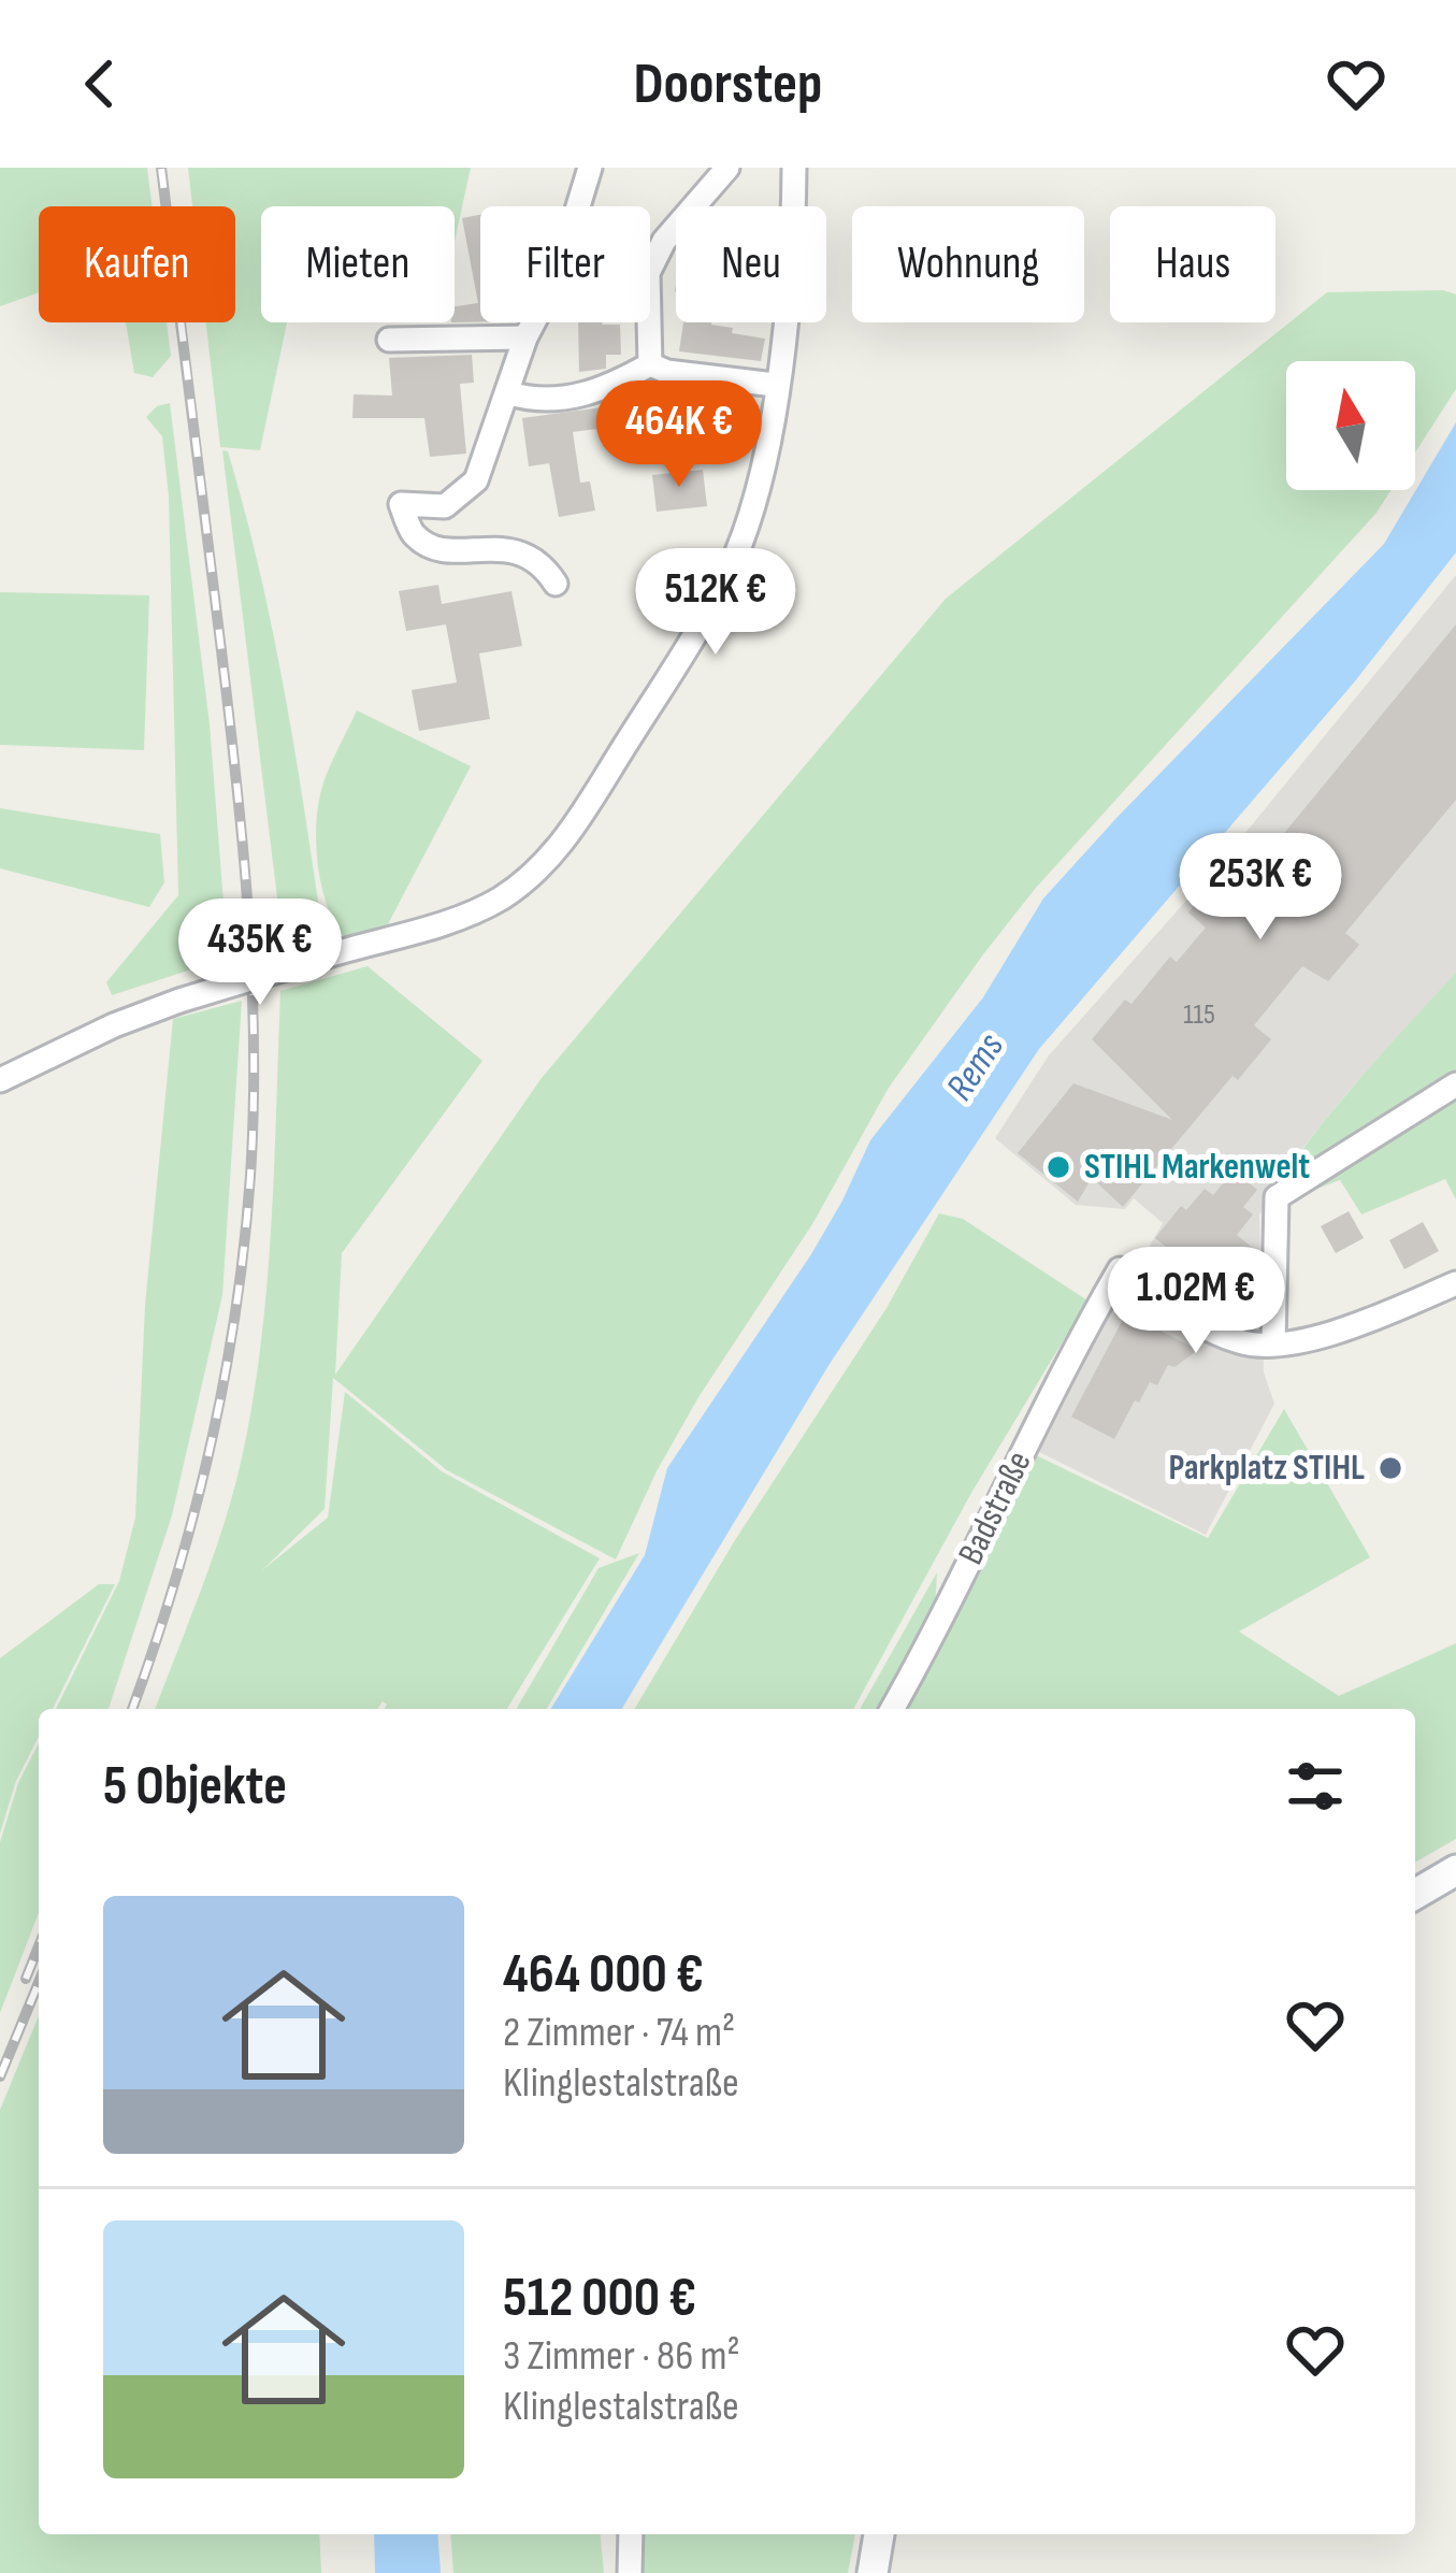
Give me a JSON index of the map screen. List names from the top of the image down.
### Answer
{
  "streets": {
    "street": ["Badstraße"]
  },
  "water": ["Rems"],
  "places": ["STIHL Markenwelt", "Parkplatz STIHL"],
  "house_numbers": ["115"],
  "north": "top",
  "page": {
    "header": "Doorstep",
    "chip": [
      "Kaufen",
      "Mieten",
      "Filter",
      "Neu",
      "Wohnung",
      "Haus"
    ],
    "price": [
      "464K €",
      "512K €",
      "253K €",
      "435K €",
      "1.02M €"
    ],
    "heading": "5 Objekte",
    "list": [
      {
        "name": "464 000 €",
        "note": "2 Zimmer · 74 m² · Klinglestalstraße"
      },
      {
        "name": "512 000 €",
        "note": "3 Zimmer · 86 m² · Klinglestalstraße"
      }
    ]
  }
}
